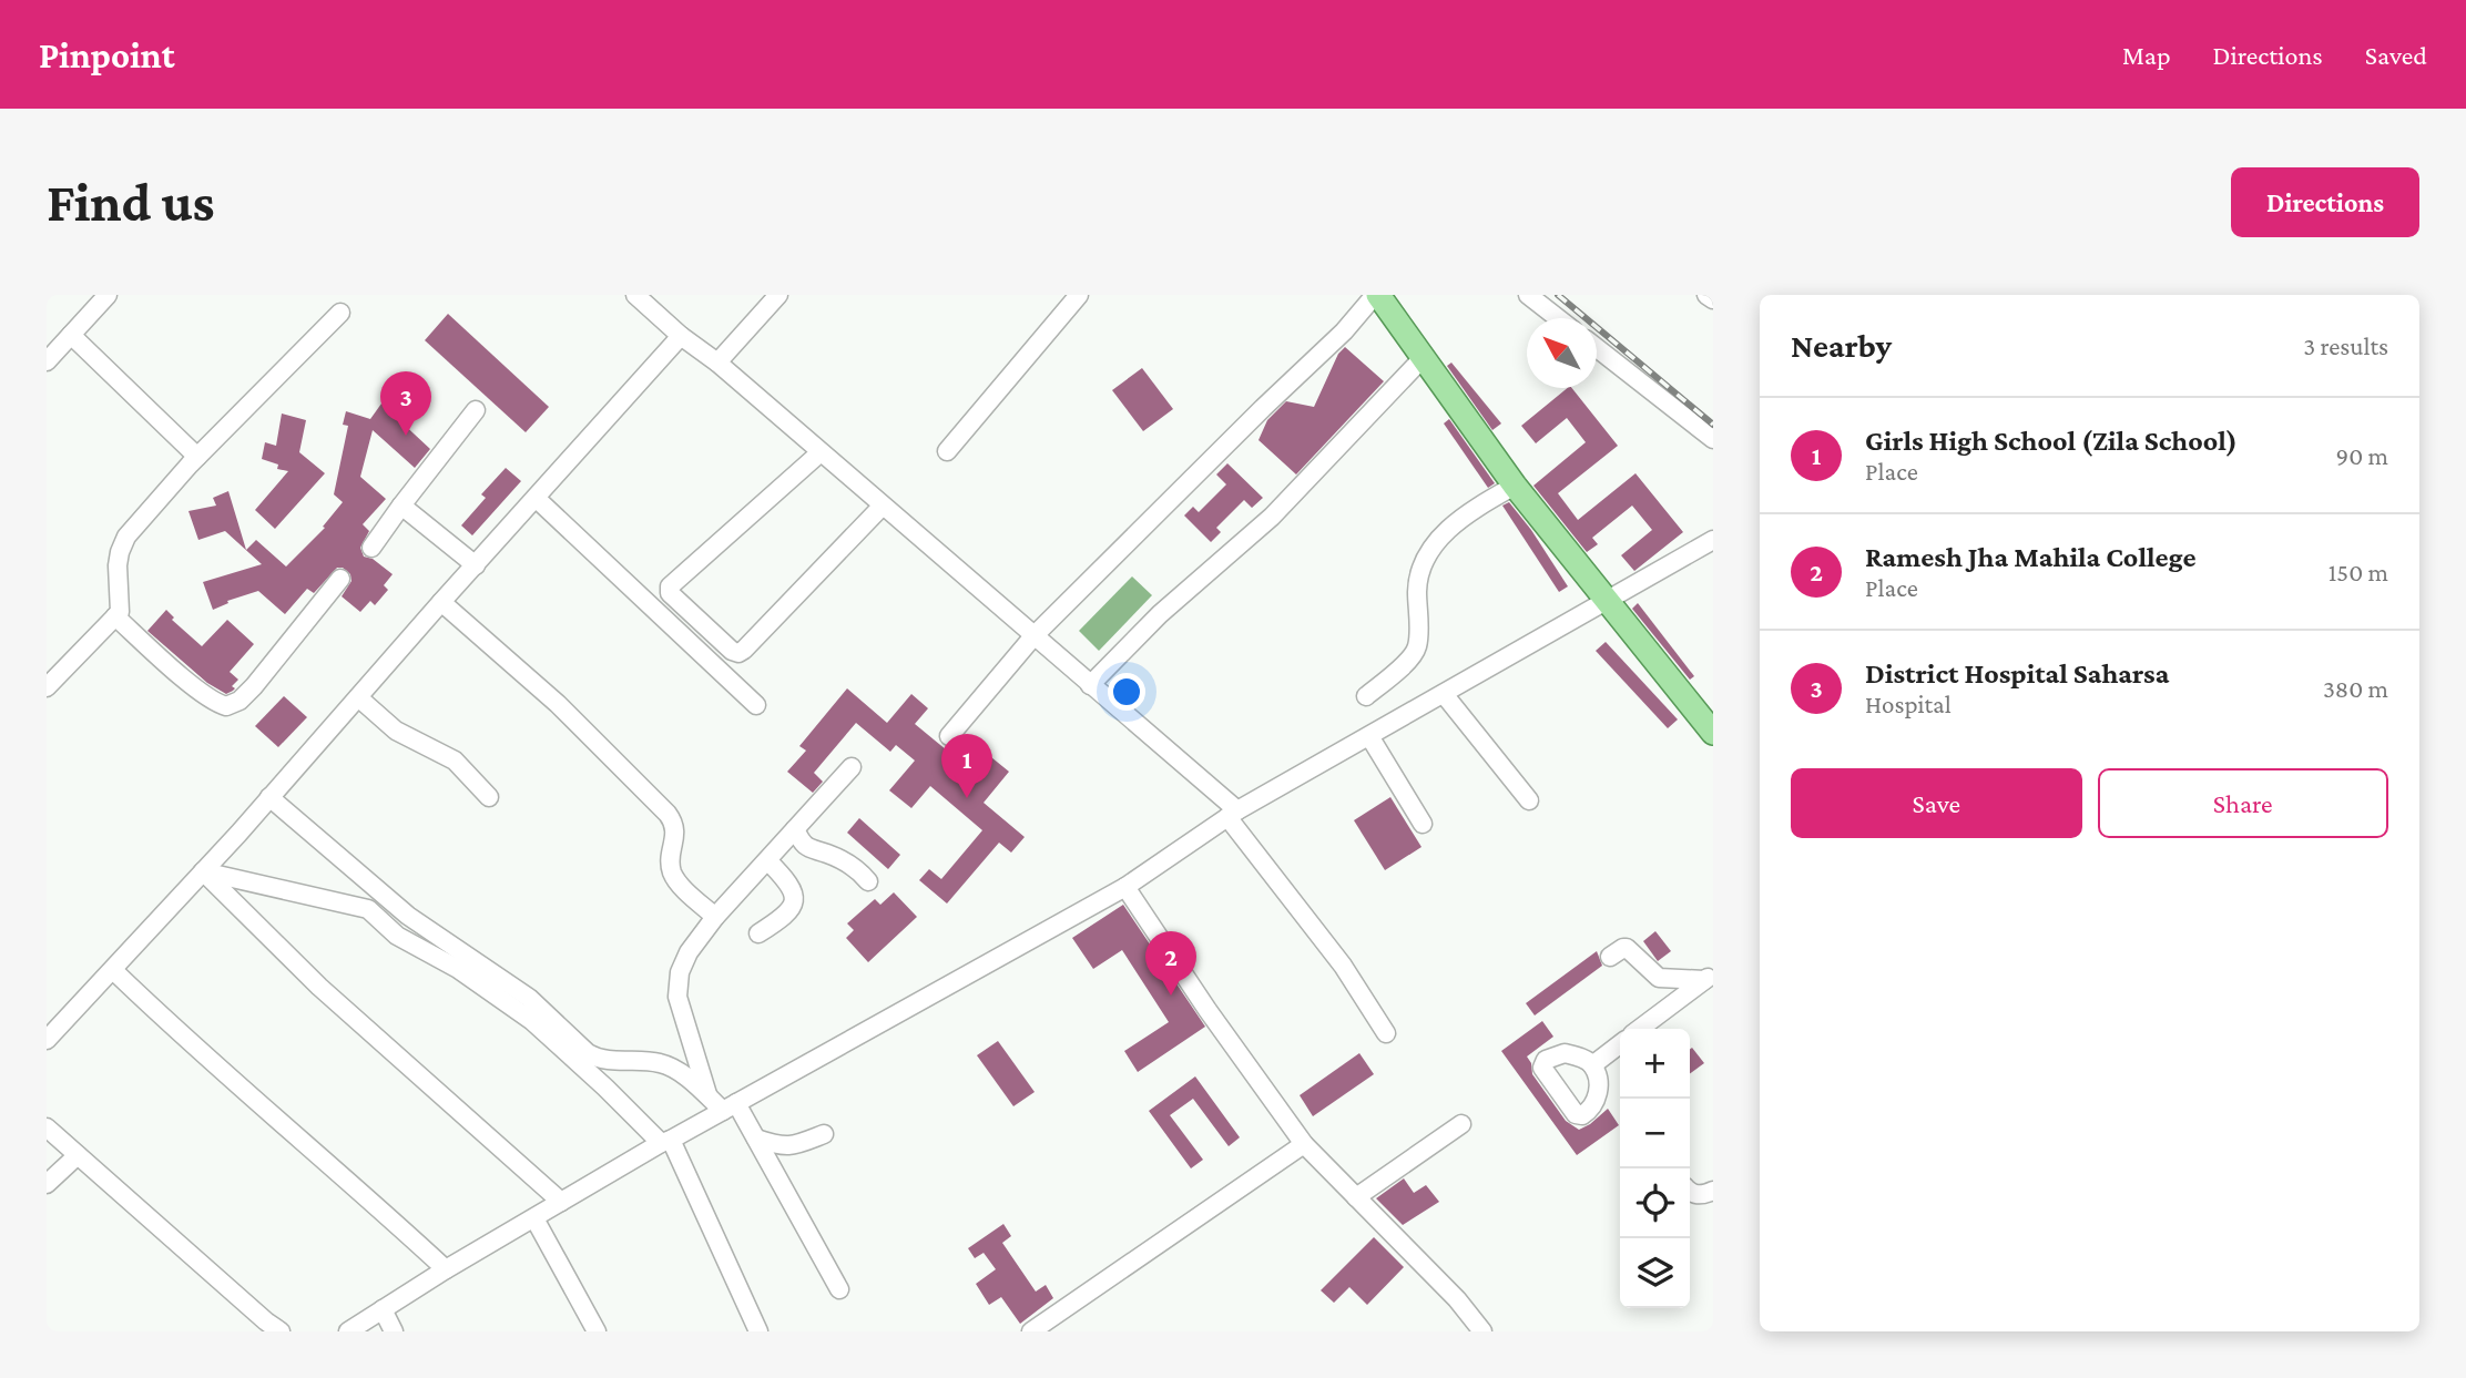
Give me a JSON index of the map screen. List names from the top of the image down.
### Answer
{
  "north": "top left",
  "page": {
    "header": "Pinpoint",
    "nav": ["Map", "Directions", "Saved"],
    "buttons": [
      "Directions",
      ["Save", "Share"]
    ],
    "title": "Find us",
    "heading": ["Nearby", "3 results"],
    "pins": ["3", "1", "2"],
    "list": [
      {
        "mark": "1",
        "name": "Girls High School (Zila School)",
        "note": "Place",
        "value": "90 m"
      },
      {
        "mark": "2",
        "name": "Ramesh Jha Mahila College",
        "note": "Place",
        "value": "150 m"
      },
      {
        "mark": "3",
        "name": "District Hospital Saharsa",
        "note": "Hospital",
        "value": "380 m"
      }
    ],
    "map_buttons": ["+", "−"]
  }
}
